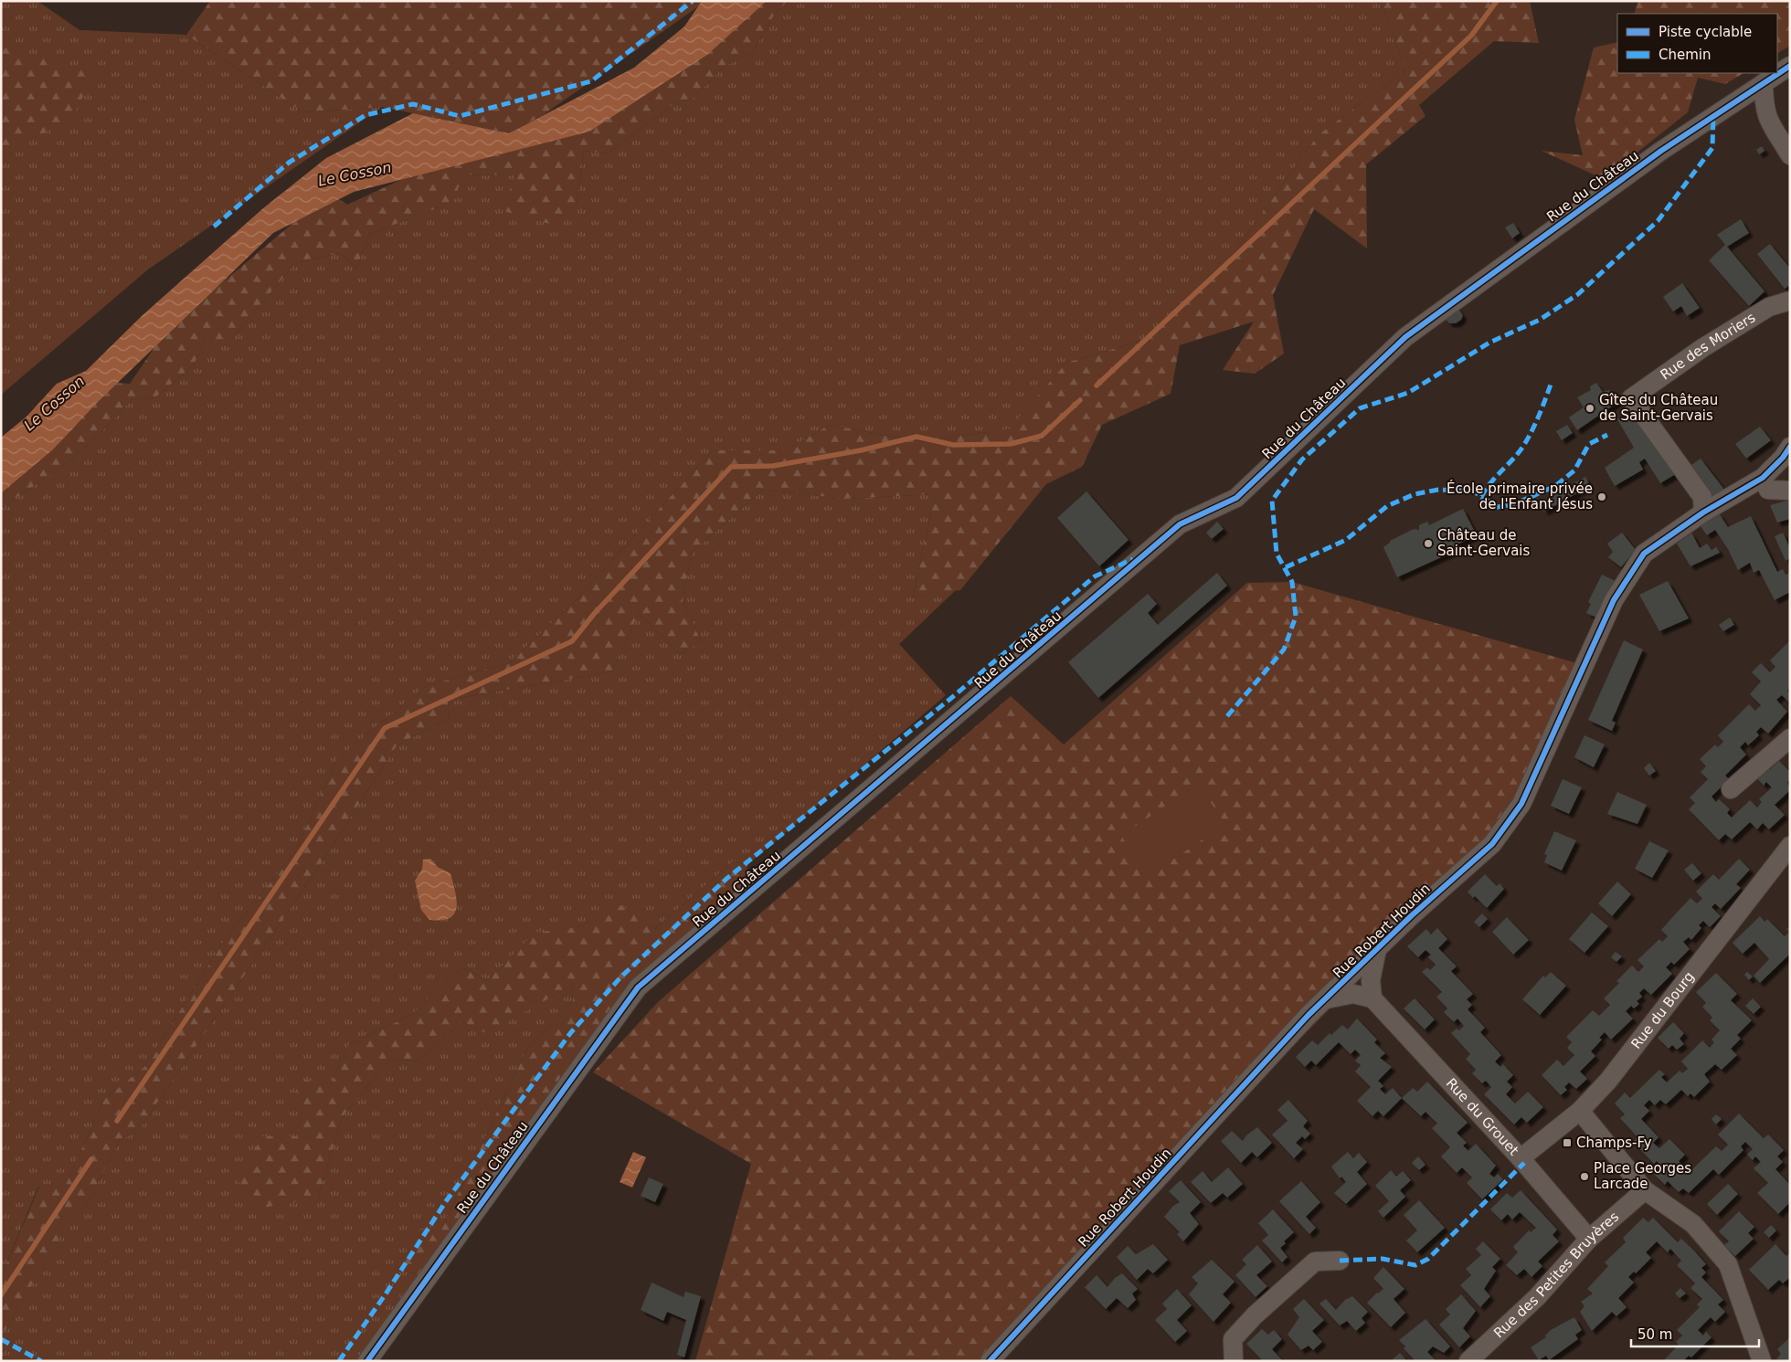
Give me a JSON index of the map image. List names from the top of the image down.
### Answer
{
  "streets": {
    "street": [
      "Rue du Château",
      "Rue des Moriers",
      "Rue Robert Houdin",
      "Rue du Bourg",
      "Rue du Grouet",
      "Rue des Petites Bruyères"
    ]
  },
  "crossings": [
    ["Rue des Moriers", "Rue Robert Houdin"],
    ["Rue du Bourg", "Rue du Grouet"],
    ["Rue du Grouet", "Rue des Petites Bruyères"]
  ],
  "water": ["Le Cosson"],
  "places": {
    "other": [
      "Gîtes du Château de Saint-Gervais",
      "École primaire privée de l'Enfant Jésus",
      "Château de Saint-Gervais",
      "Place Georges Larcade"
    ],
    "transit": ["Champs-Fy"]
  },
  "legend": ["Piste cyclable", "Chemin"],
  "scale_bar": "50 m"
}
